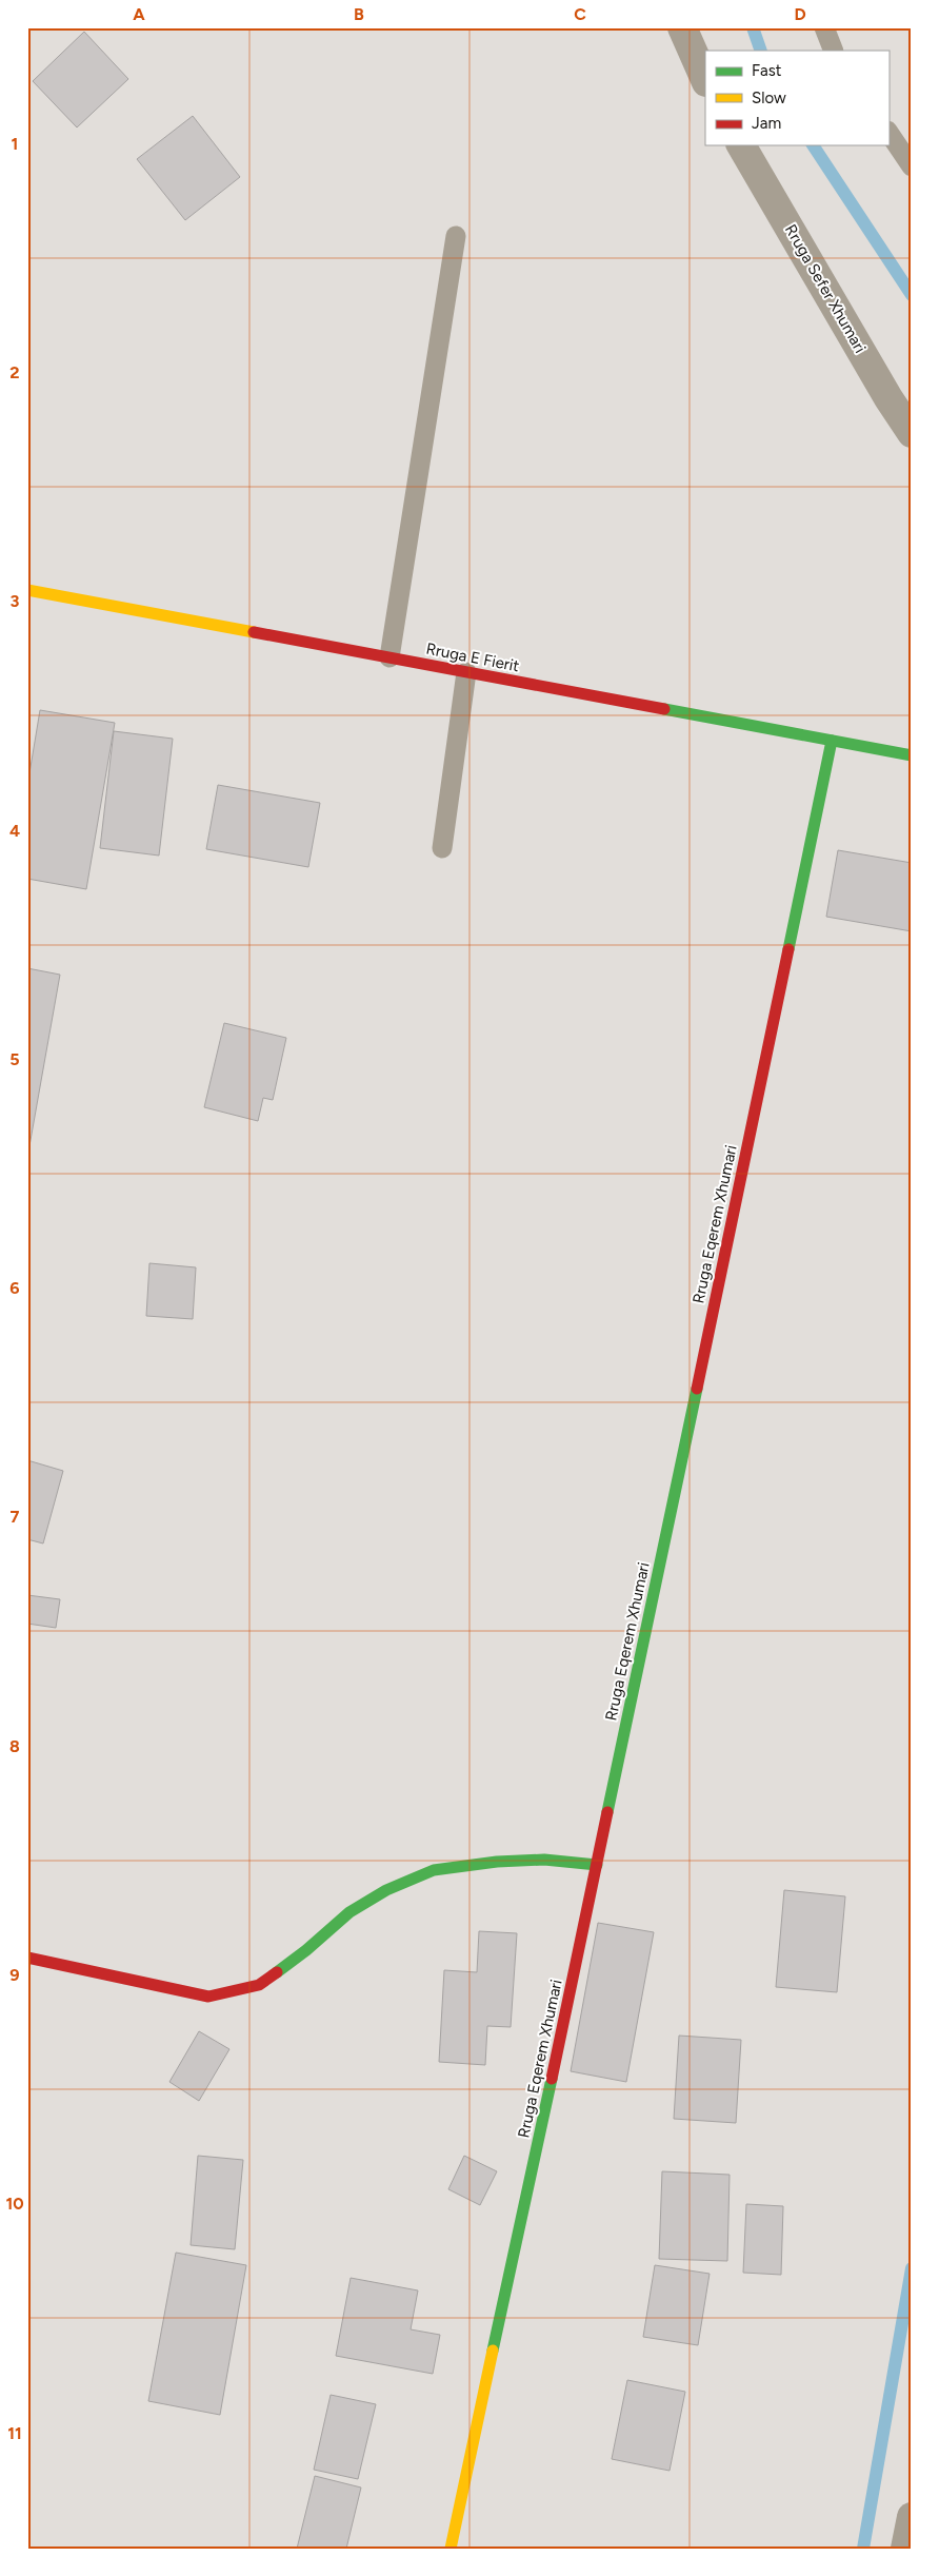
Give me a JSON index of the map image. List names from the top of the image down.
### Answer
{
  "streets": {
    "street": ["Rruga Sefer Xhumari", "Rruga E Fierit", "Rruga Eqerem Xhumari"]
  },
  "crossings": [
    ["Rruga E Fierit", "Rruga Eqerem Xhumari"]
  ],
  "legend": ["Fast", "Slow", "Jam"],
  "grid": {
    "columns": [
      "A",
      "B",
      "C",
      "D"
    ],
    "rows": [
      "1",
      "2",
      "3",
      "4",
      "5",
      "6",
      "7",
      "8",
      "9",
      "10",
      "11"
    ]
  }
}
